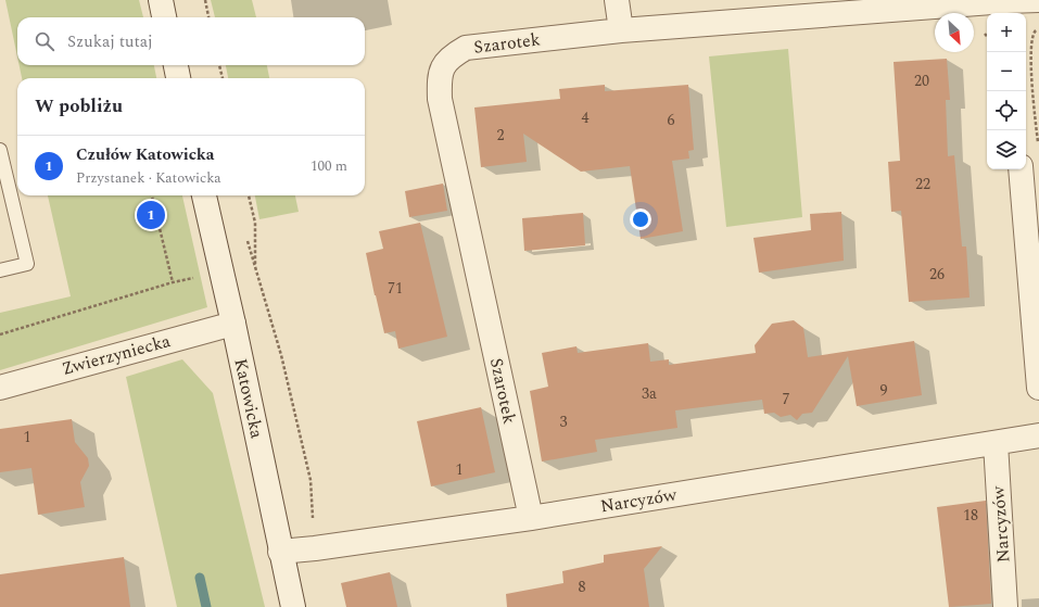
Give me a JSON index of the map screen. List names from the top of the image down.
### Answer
{
  "streets": {
    "street": [
      "Szarotek",
      "Zwierzyniecka",
      "Katowicka",
      "Narcyzów"
    ]
  },
  "crossings": [
    ["Szarotek", "Narcyzów"],
    ["Zwierzyniecka", "Katowicka"],
    ["Katowicka", "Narcyzów"]
  ],
  "house_numbers": [
    "20",
    "4",
    "6",
    "2",
    "22",
    "26",
    "71",
    "9",
    "3a",
    "7",
    "3",
    "1",
    "1",
    "18",
    "8"
  ],
  "north": "bottom right",
  "page": {
    "map_buttons": ["+", "−"],
    "search": "Szukaj tutaj",
    "heading": "W pobliżu",
    "list": [
      {
        "mark": "1",
        "name": "Czułów Katowicka",
        "note": "Przystanek · Katowicka",
        "value": "100 m"
      }
    ],
    "pins": "1"
  }
}
